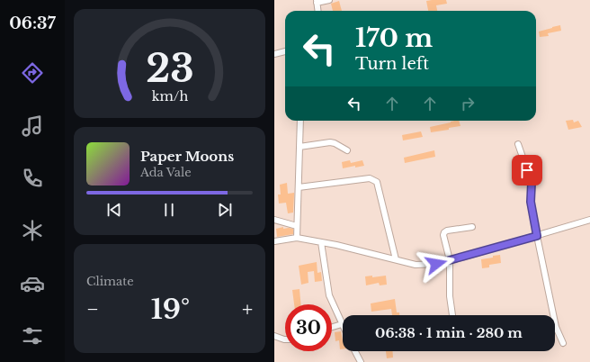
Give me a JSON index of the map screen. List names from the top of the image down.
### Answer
{
  "page": {
    "tabs": "06:37",
    "turn": ["170 m", "Turn left"],
    "song": ["Paper Moons", "Ada Vale"],
    "tile": "Climate",
    "heat": ["−", "19°", "+"],
    "limit": "30",
    "trip": "06:38 · 1 min · 280 m",
    "gauge": ["23", "km/h"]
  }
}
